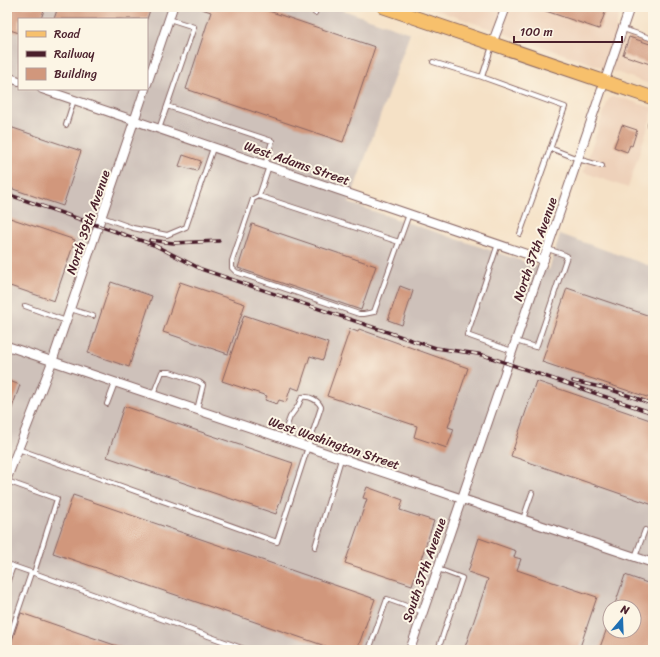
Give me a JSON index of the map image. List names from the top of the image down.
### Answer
{
  "streets": {
    "street": [
      "West Adams Street",
      "North 39th Avenue",
      "North 37th Avenue",
      "West Washington Street",
      "South 37th Avenue"
    ]
  },
  "crossings": [
    ["West Adams Street", "North 39th Avenue"],
    ["West Adams Street", "North 37th Avenue"],
    ["North 39th Avenue", "West Washington Street"],
    ["North 37th Avenue", "West Washington Street"],
    ["North 37th Avenue", "South 37th Avenue"],
    ["West Washington Street", "South 37th Avenue"]
  ],
  "legend": ["Road", "Railway", "Building"],
  "scale_bar": "100 m",
  "north": "top"
}
